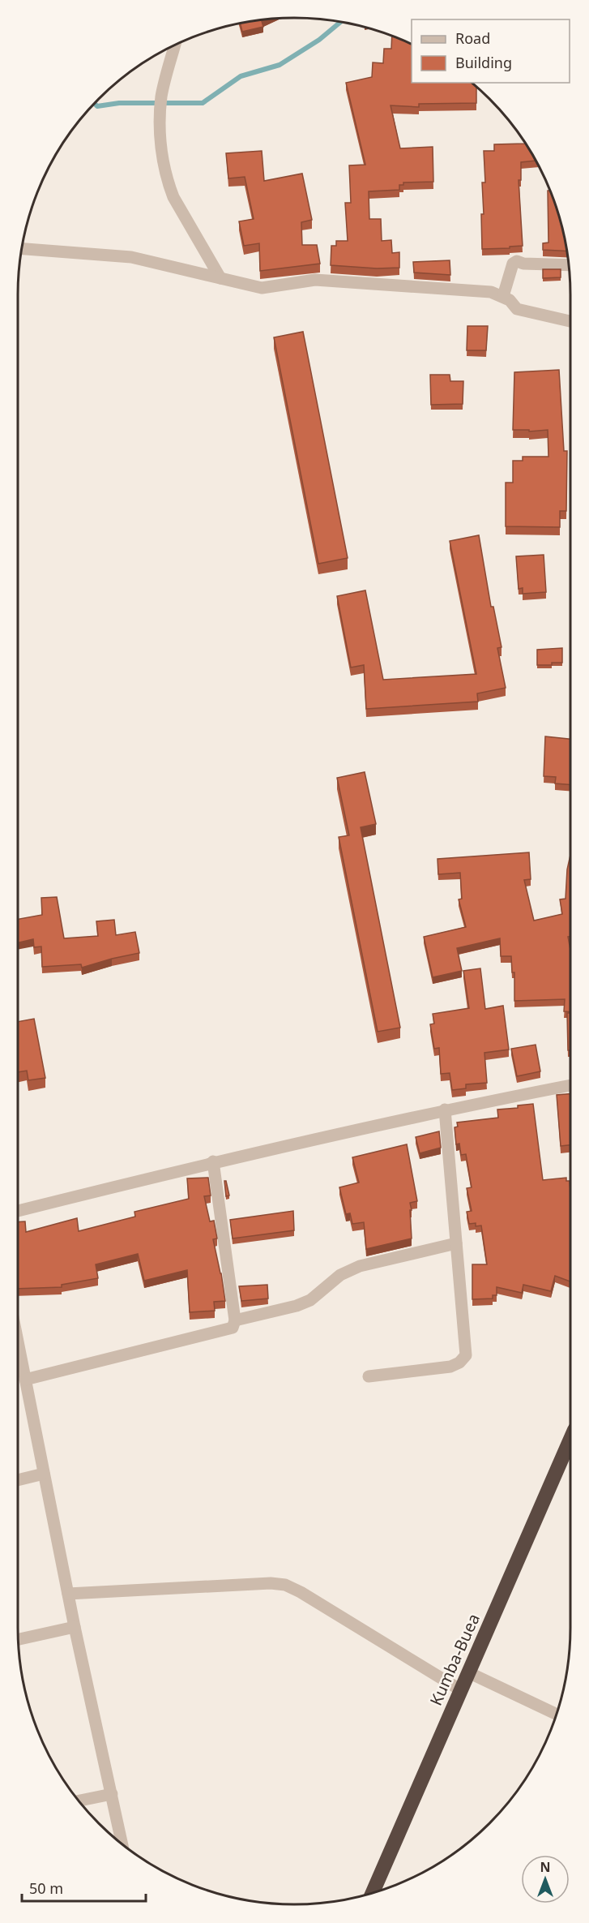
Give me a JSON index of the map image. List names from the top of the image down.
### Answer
{
  "streets": {
    "highway": ["Kumba-Buea"]
  },
  "legend": ["Road", "Building"],
  "scale_bar": "50 m",
  "north": "top"
}
